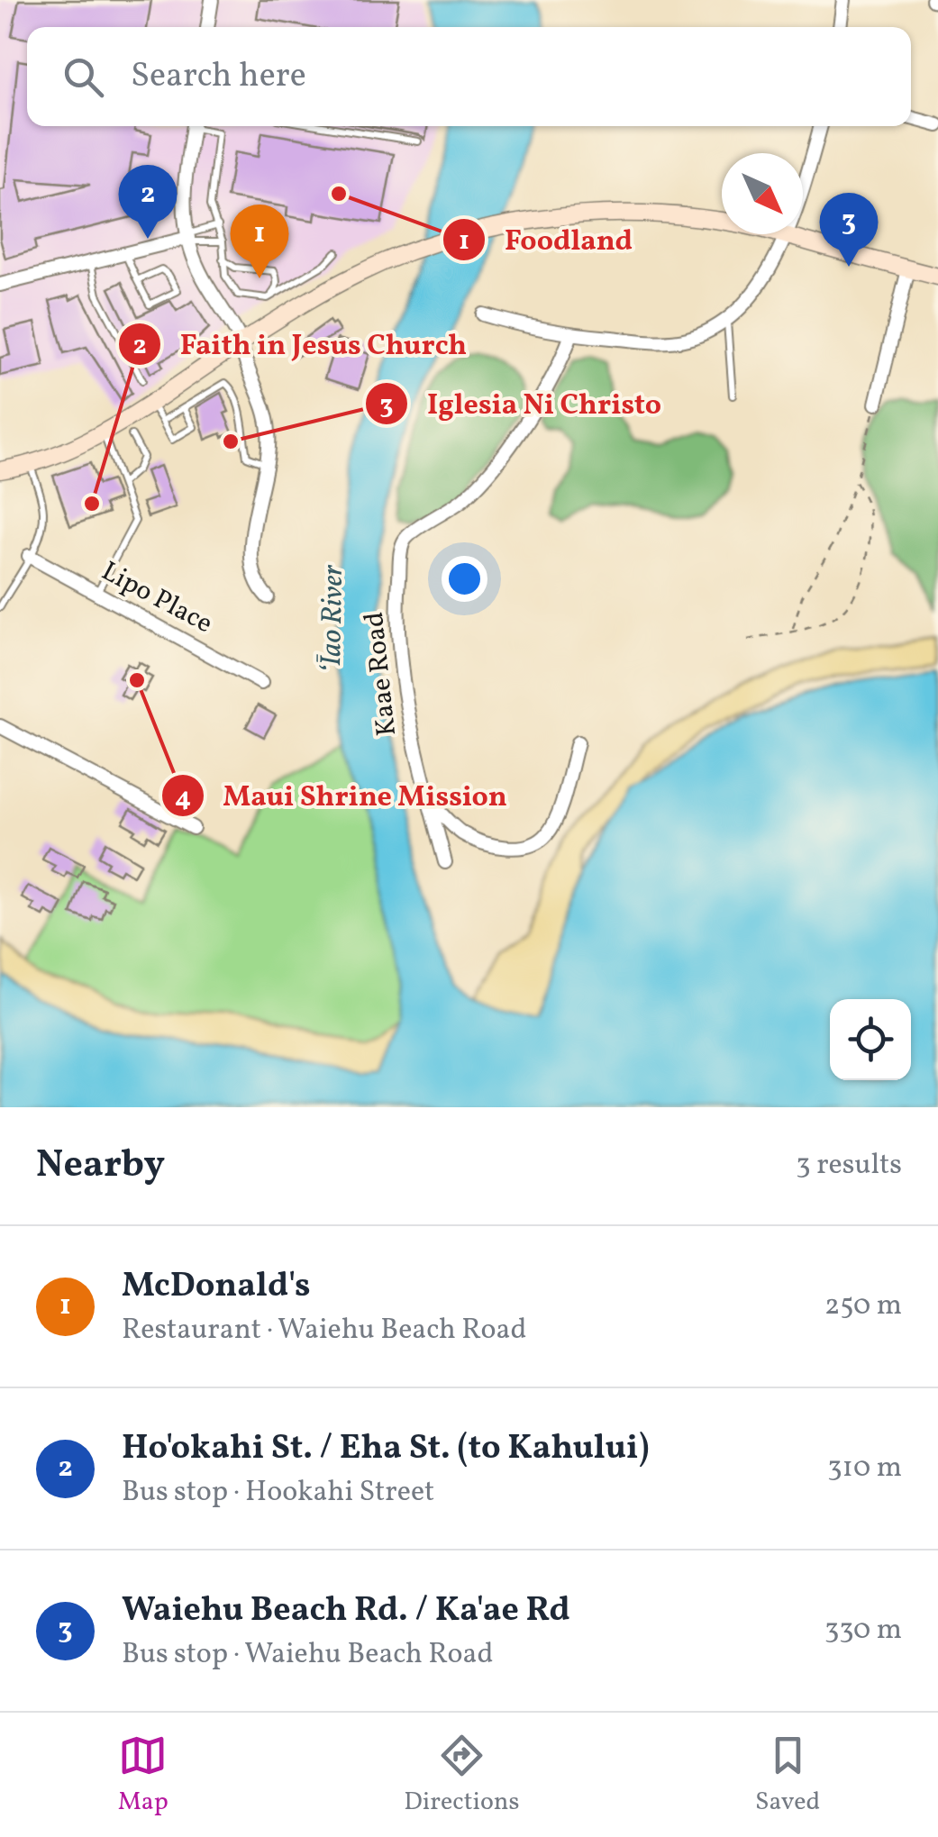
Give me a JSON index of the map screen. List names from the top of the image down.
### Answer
{
  "streets": {
    "street": ["Lipo Place", "Kaae Road"]
  },
  "water": ["ʻĪao River"],
  "places": [
    "Foodland",
    "Iglesia Ni Christo",
    "Faith in Jesus Church",
    "Maui Shrine Mission"
  ],
  "north": "bottom right",
  "page": {
    "search": "Search here",
    "pins": ["2", "3", "1"],
    "heading": ["Nearby", "3 results"],
    "list": [
      {
        "mark": "1",
        "name": "McDonald's",
        "note": "Restaurant · Waiehu Beach Road",
        "value": "250 m"
      },
      {
        "mark": "2",
        "name": "Ho'okahi St. / Eha St. (to Kahului)",
        "note": "Bus stop · Hookahi Street",
        "value": "310 m"
      },
      {
        "mark": "3",
        "name": "Waiehu Beach Rd. / Ka'ae Rd",
        "note": "Bus stop · Waiehu Beach Road",
        "value": "330 m"
      }
    ],
    "nav": ["Map", "Directions", "Saved"]
  }
}
